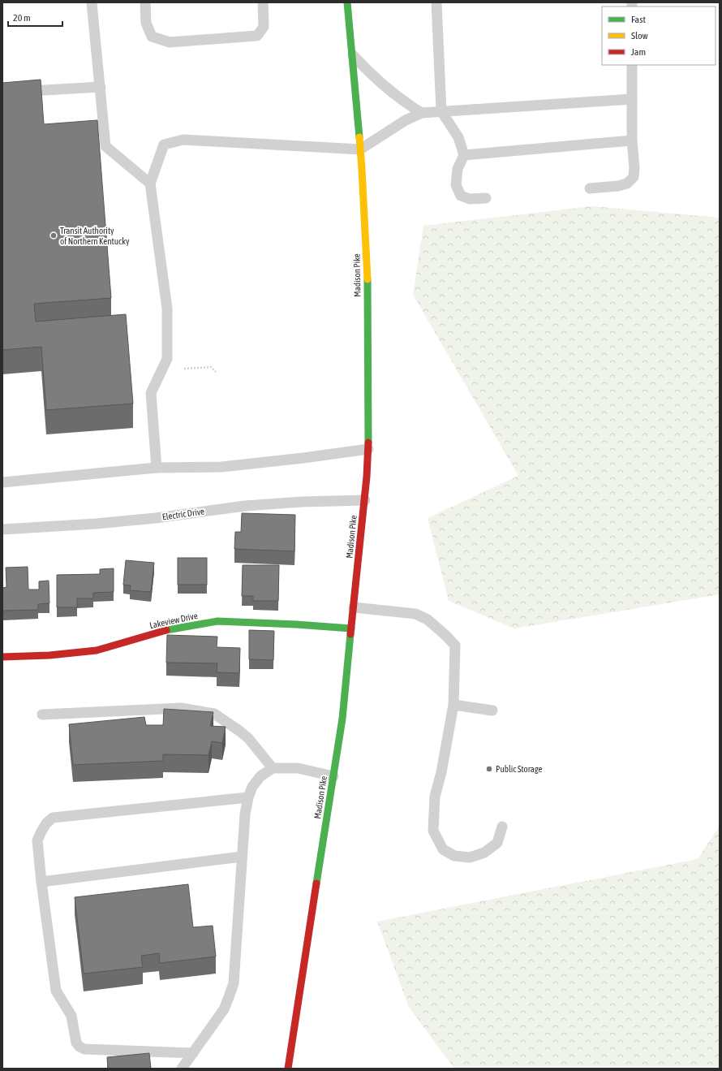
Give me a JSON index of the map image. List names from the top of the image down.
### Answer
{
  "streets": {
    "main road": ["Madison Pike", "Lakeview Drive"],
    "lane": ["Electric Drive"]
  },
  "crossings": [
    ["Madison Pike", "Electric Drive"],
    ["Madison Pike", "Lakeview Drive"]
  ],
  "places": ["Transit Authority of Northern Kentucky", "Public Storage"],
  "legend": ["Fast", "Slow", "Jam"],
  "scale_bar": "20 m"
}
